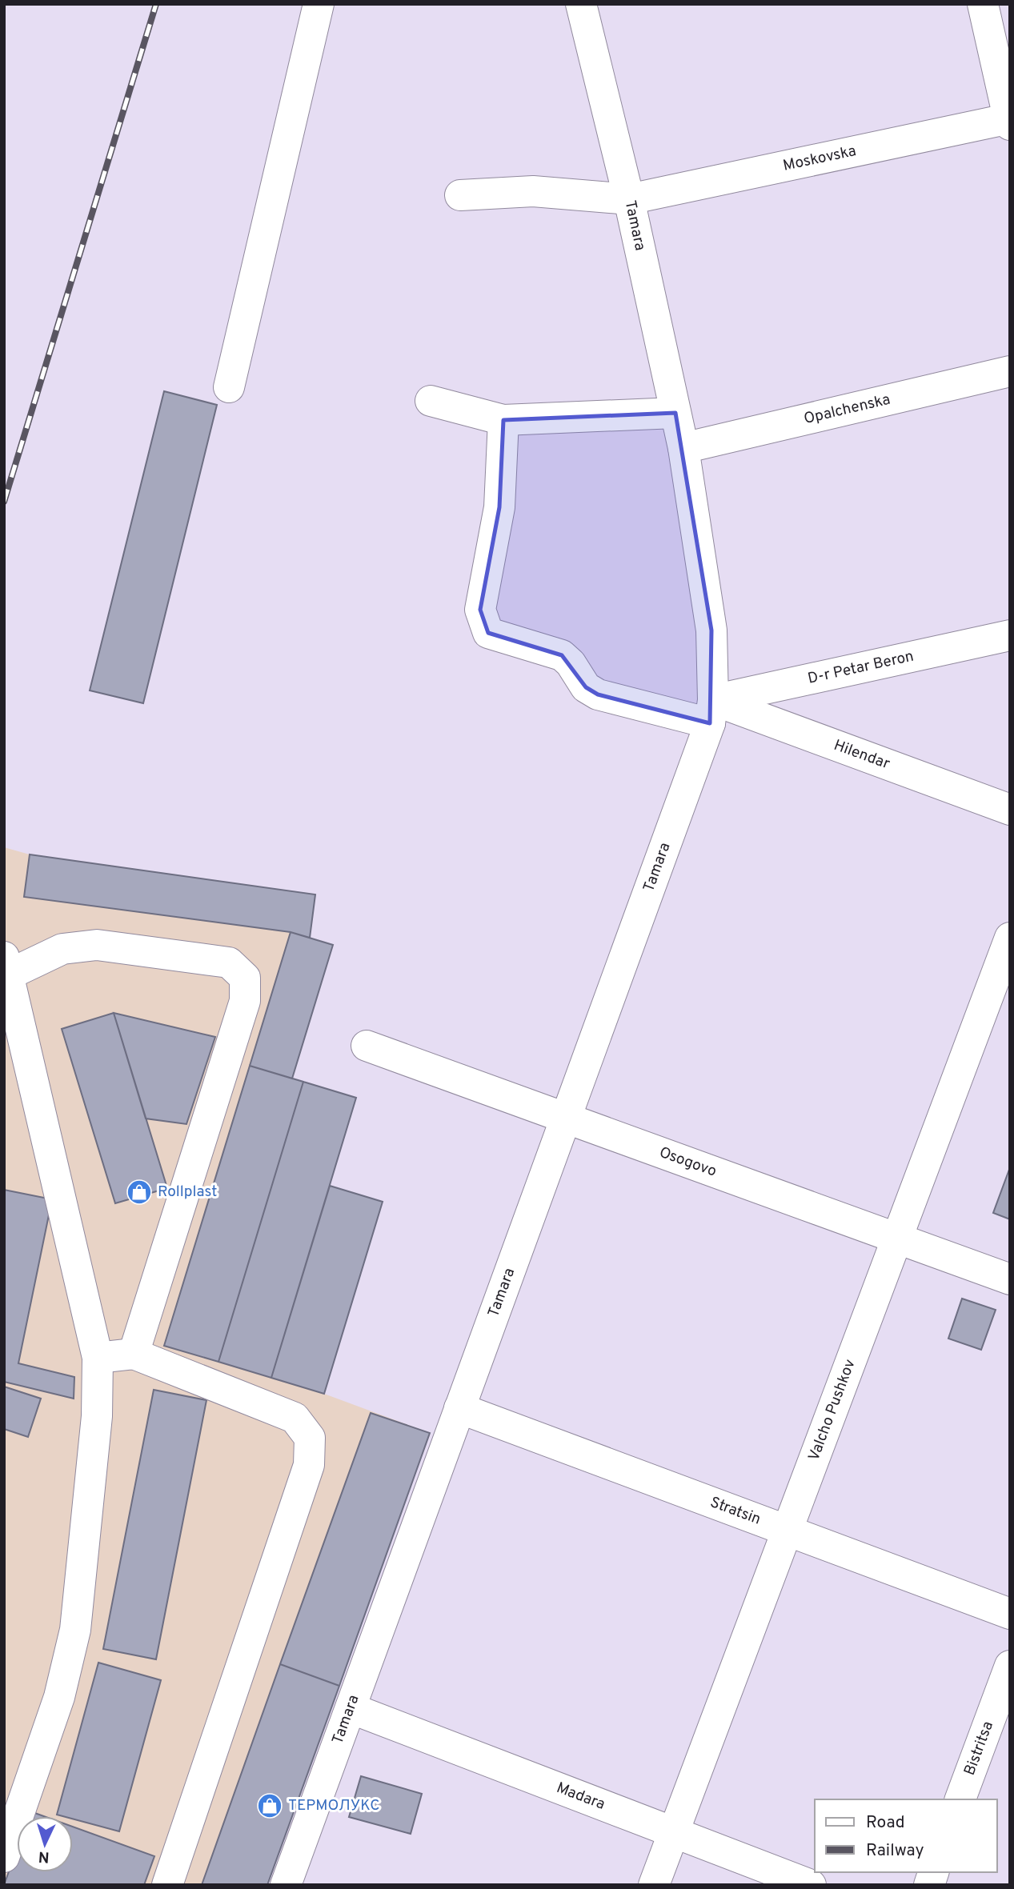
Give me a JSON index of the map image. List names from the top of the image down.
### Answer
{
  "streets": {
    "street": [
      "Moskovska",
      "Tamara",
      "Opalchenska",
      "D-r Petar Beron",
      "Hilendar",
      "Osogovo",
      "Valcho Pushkov",
      "Stratsin",
      "Bistritsa",
      "Madara"
    ]
  },
  "crossings": [
    ["Moskovska", "Tamara"],
    ["Tamara", "Opalchenska"],
    ["Tamara", "D-r Petar Beron"],
    ["Tamara", "Hilendar"],
    ["Tamara", "Osogovo"],
    ["Tamara", "Stratsin"],
    ["Tamara", "Madara"],
    ["D-r Petar Beron", "Hilendar"],
    ["Osogovo", "Valcho Pushkov"],
    ["Valcho Pushkov", "Stratsin"],
    ["Valcho Pushkov", "Madara"]
  ],
  "places": {
    "shop": ["Rollplast", "ТЕРМОЛУКС"]
  },
  "legend": ["Road", "Railway"],
  "north": "bottom"
}
